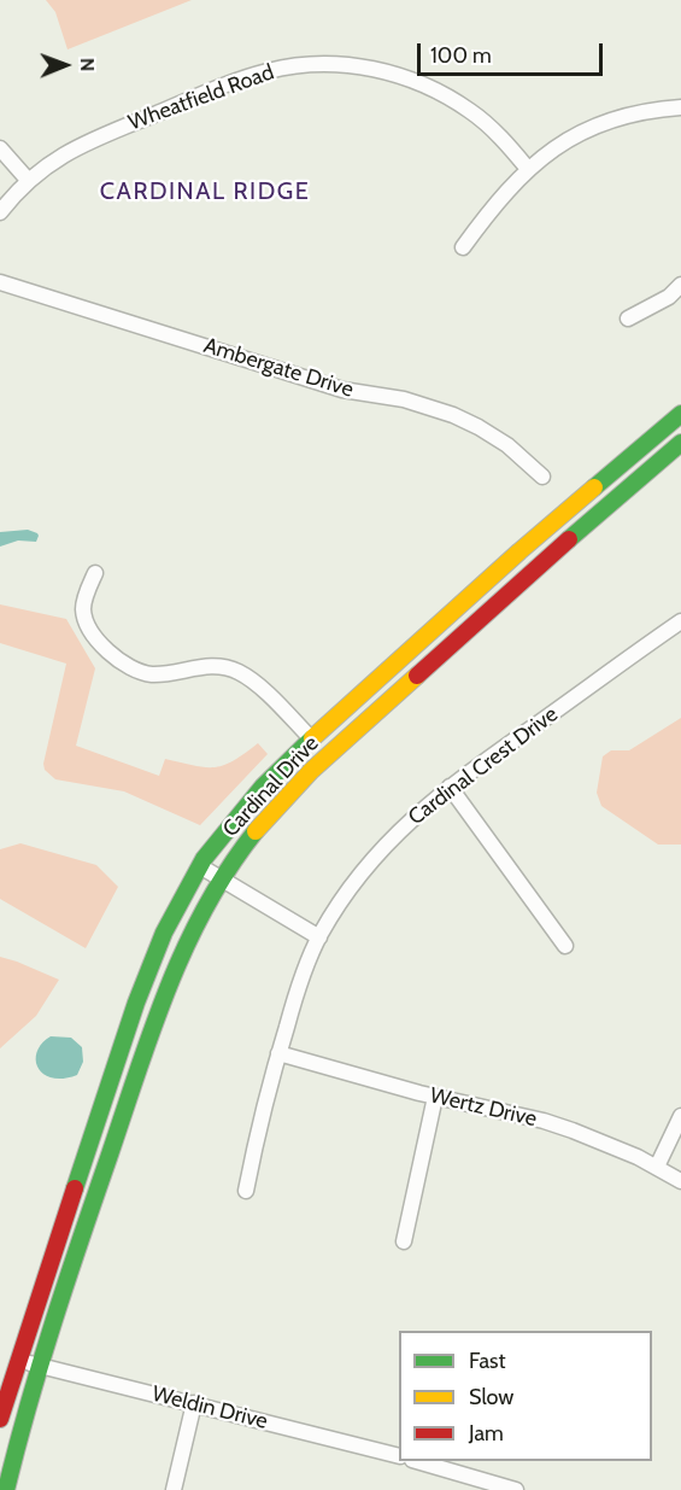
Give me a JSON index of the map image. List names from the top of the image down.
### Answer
{
  "streets": {
    "main road": ["Cardinal Drive"],
    "street": [
      "Wheatfield Road",
      "Ambergate Drive",
      "Cardinal Crest Drive",
      "Wertz Drive",
      "Weldin Drive"
    ]
  },
  "crossings": [
    ["Cardinal Crest Drive", "Wertz Drive"],
    ["Cardinal Drive", "Weldin Drive"]
  ],
  "districts": ["CARDINAL RIDGE"],
  "legend": ["Fast", "Slow", "Jam"],
  "scale_bar": "100 m",
  "north": "right"
}
